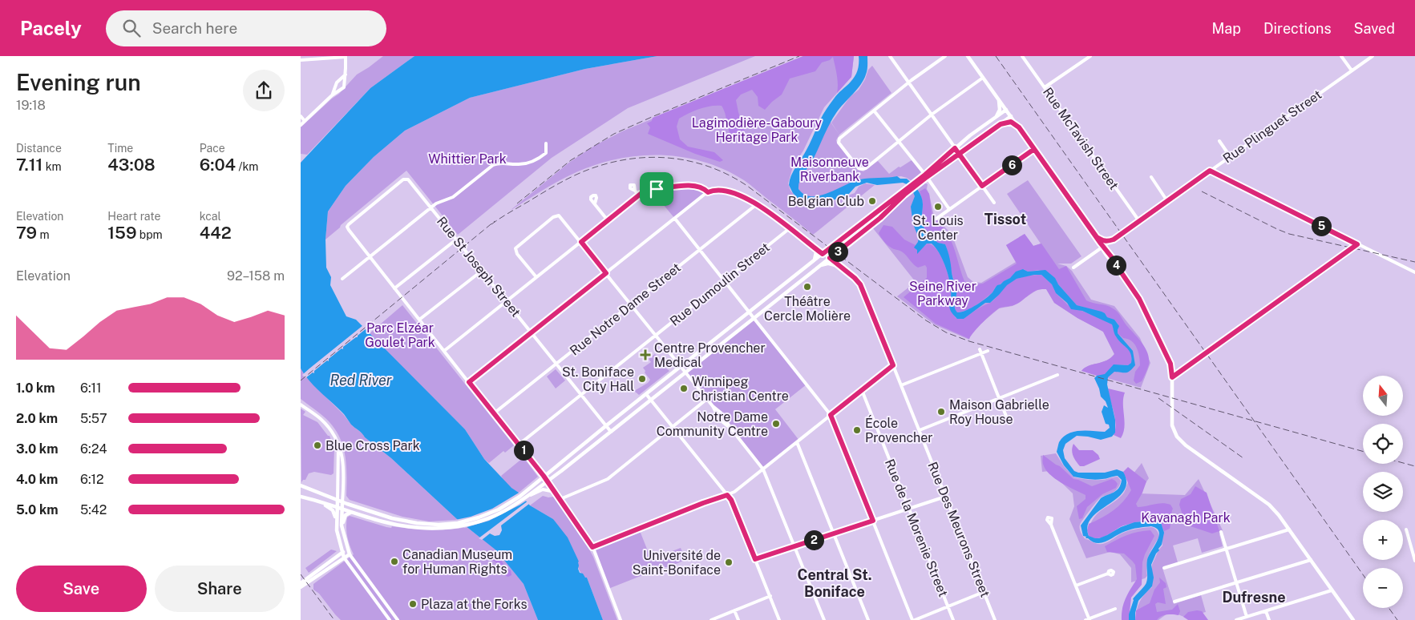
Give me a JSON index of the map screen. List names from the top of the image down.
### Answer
{
  "streets": {
    "main road": ["Rue Des Meurons Street"],
    "street": [
      "Rue Plinguet Street",
      "Rue McTavish Street",
      "Rue St Joseph Street",
      "Rue Dumoulin Street",
      "Rue Notre Dame Street",
      "Rue de la Morenie Street"
    ]
  },
  "crossings": [
    ["Rue Plinguet Street", "Rue McTavish Street"],
    ["Rue St Joseph Street", "Rue Dumoulin Street"],
    ["Rue St Joseph Street", "Rue Notre Dame Street"]
  ],
  "districts": ["Tissot", "Central St. Boniface", "Dufresne"],
  "water": ["Red River"],
  "parks": [
    "Lagimodière-Gaboury Heritage Park",
    "Whittier Park",
    "Maisonneuve Riverbank",
    "Seine River Parkway",
    "Parc Elzéar Goulet Park",
    "Kavanagh Park"
  ],
  "places": {
    "other": [
      "Belgian Club",
      "St. Louis Center",
      "Théâtre Cercle Molière",
      "St. Boniface City Hall",
      "Winnipeg Christian Centre",
      "Maison Gabrielle Roy House",
      "Notre Dame Community Centre",
      "École Provencher",
      "Blue Cross Park",
      "Canadian Museum for Human Rights",
      "Université de Saint-Boniface",
      "Plaza at the Forks"
    ],
    "health": ["Centre Provencher Medical"]
  },
  "north": "top",
  "page": {
    "header": "Pacely",
    "search": "Search here",
    "nav": ["Map", "Directions", "Saved"],
    "heading": ["Evening run", "19:18"],
    "stats": [
      ["Distance", "7.11 km"],
      ["Time", "43:08"],
      ["Pace", "6:04 /km"],
      ["Elevation", "79 m"],
      ["Heart rate", "159 bpm"],
      ["kcal", "442"]
    ],
    "pins": [
      "6",
      "5",
      "3",
      "4",
      "1",
      "2"
    ],
    "chart": ["Elevation", "92–158 m"],
    "list": [
      {
        "name": "1.0 km",
        "note": "6:11"
      },
      {
        "name": "2.0 km",
        "note": "5:57"
      },
      {
        "name": "3.0 km",
        "note": "6:24"
      },
      {
        "name": "4.0 km",
        "note": "6:12"
      },
      {
        "name": "5.0 km",
        "note": "5:42"
      }
    ],
    "map_buttons": ["+", "−"],
    "buttons": ["Save", "Share"]
  }
}
